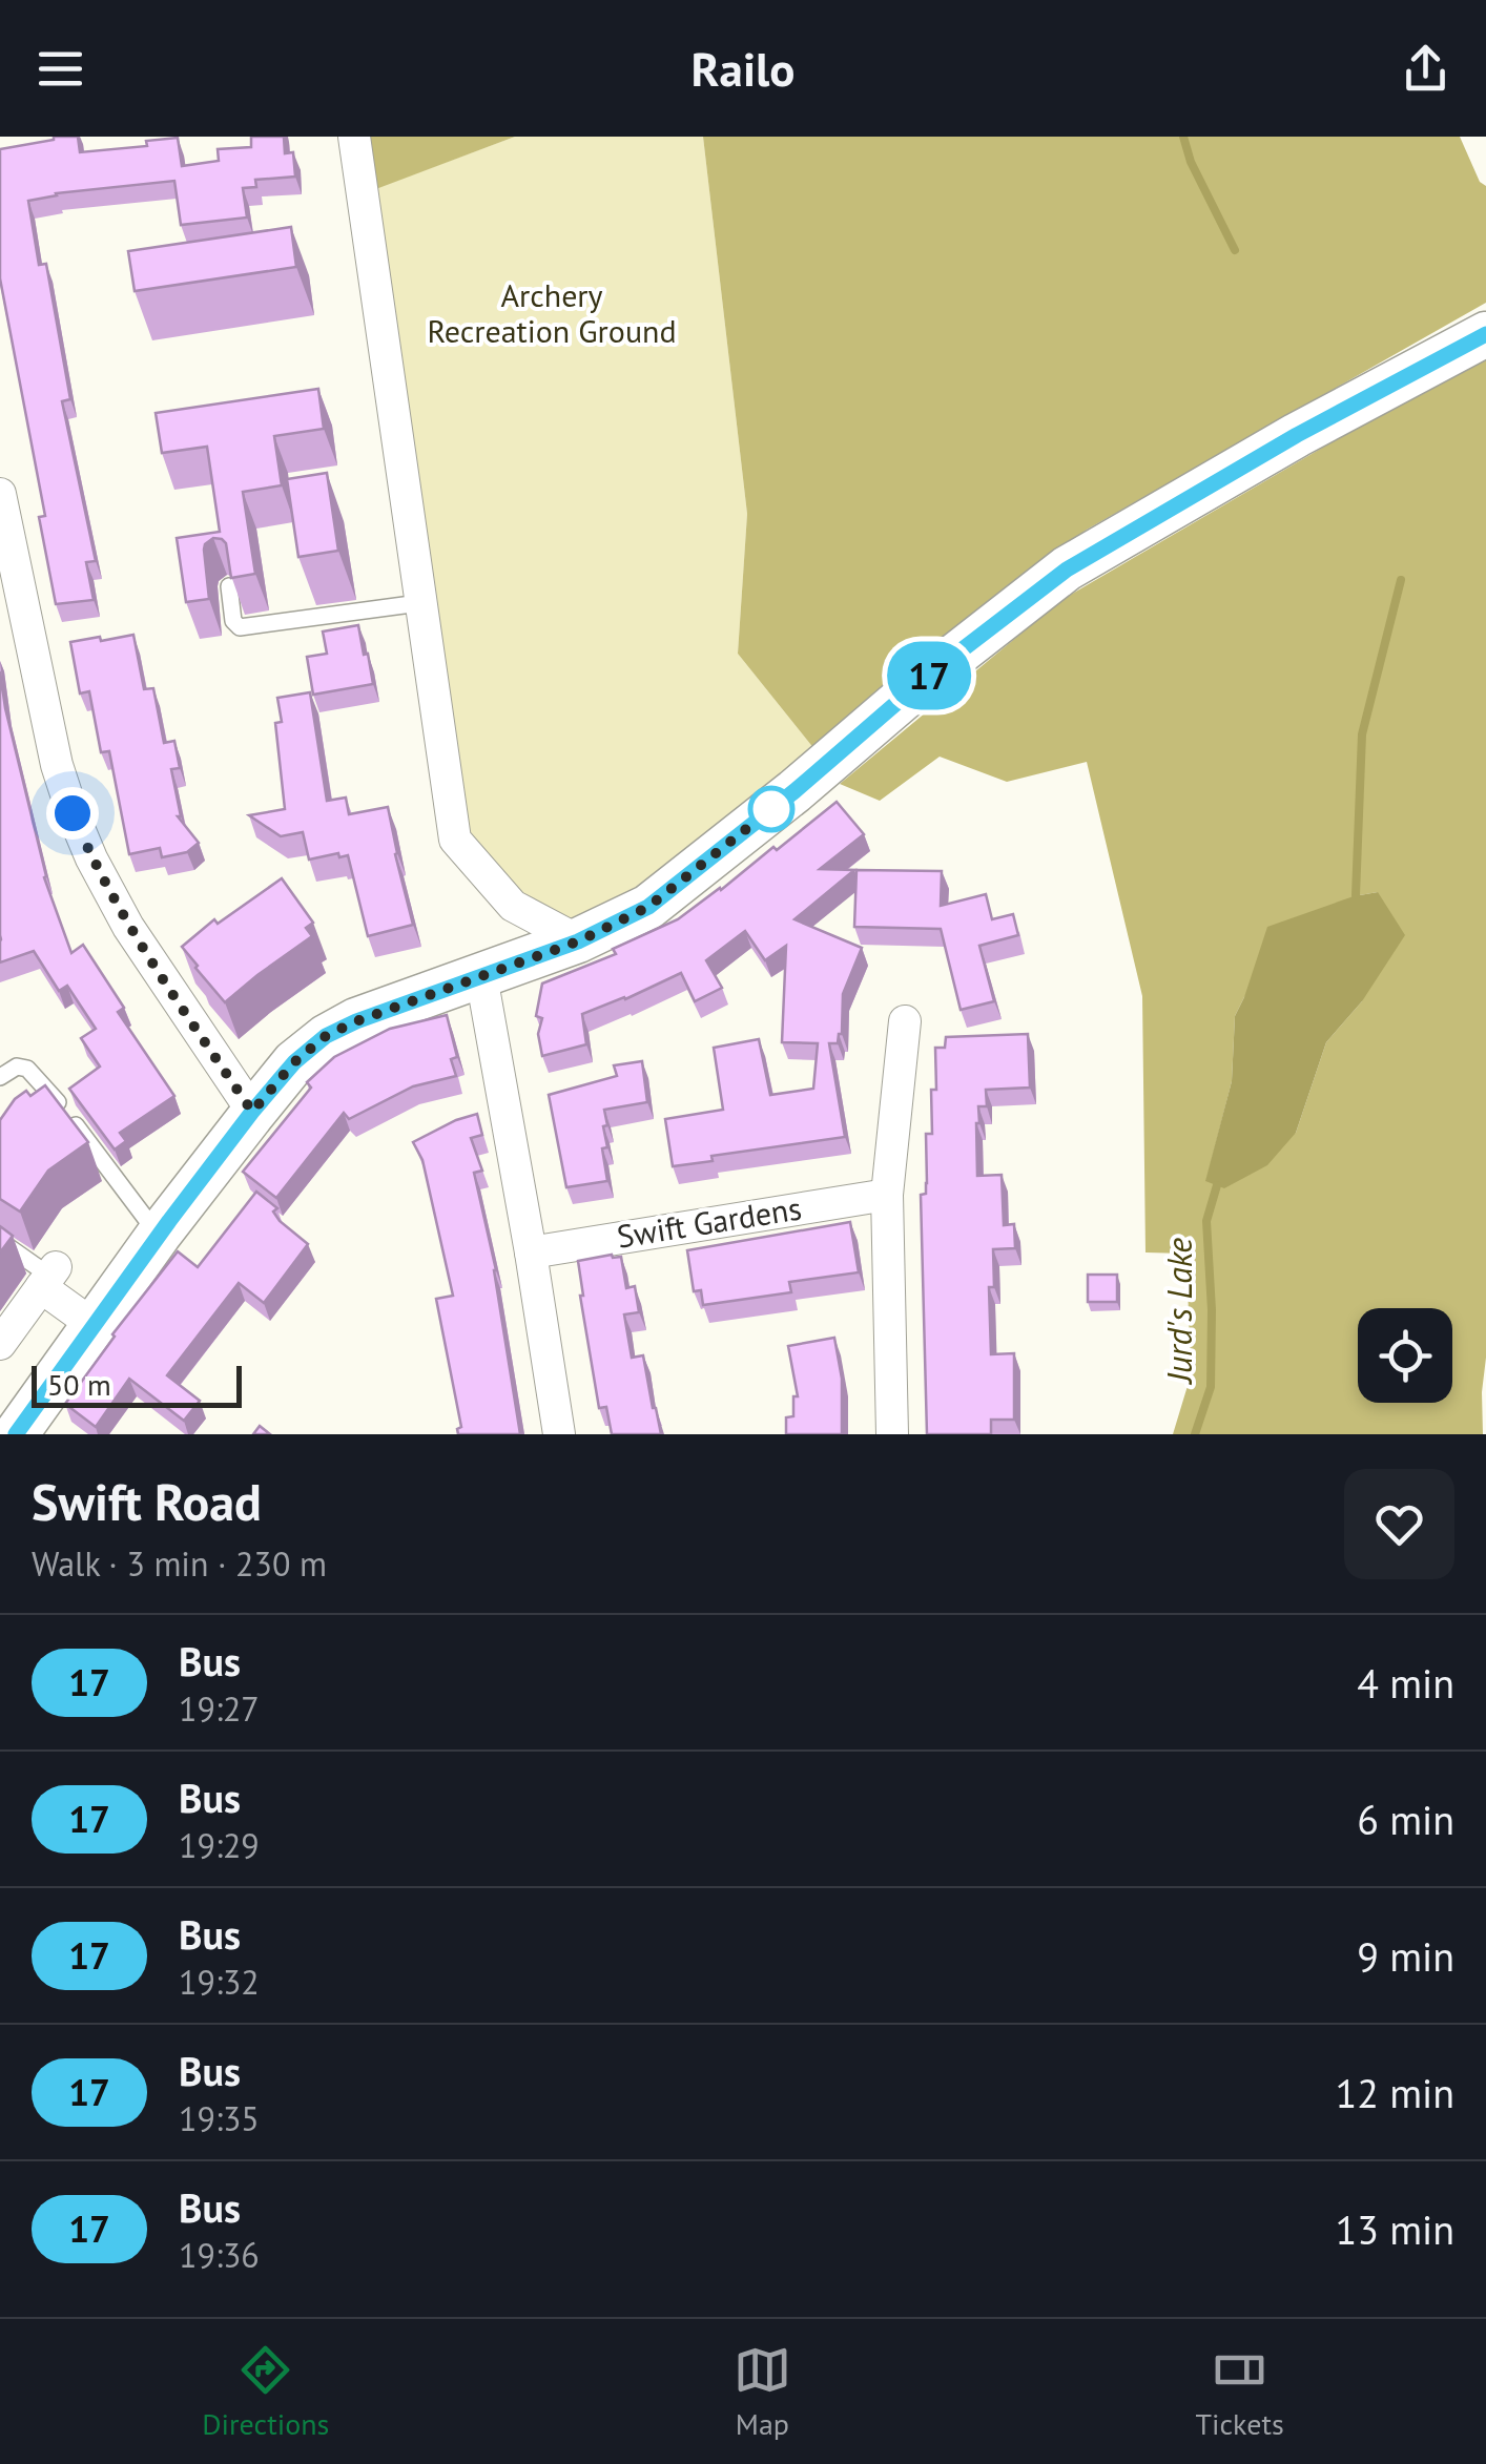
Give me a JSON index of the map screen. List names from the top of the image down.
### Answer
{
  "streets": {
    "street": ["Swift Gardens"]
  },
  "water": ["Jurd's Lake"],
  "parks": ["Archery Recreation Ground"],
  "lines": ["bus line 17"],
  "scale_bar": "50 m",
  "page": {
    "header": "Railo",
    "on_map": "17",
    "scale": "50 m",
    "heading": ["Swift Road", "Walk · 3 min · 230 m"],
    "list": [
      {
        "mark": "17",
        "name": "Bus",
        "note": "19:27",
        "value": "4 min"
      },
      {
        "mark": "17",
        "name": "Bus",
        "note": "19:29",
        "value": "6 min"
      },
      {
        "mark": "17",
        "name": "Bus",
        "note": "19:32",
        "value": "9 min"
      },
      {
        "mark": "17",
        "name": "Bus",
        "note": "19:35",
        "value": "12 min"
      },
      {
        "mark": "17",
        "name": "Bus",
        "note": "19:36",
        "value": "13 min"
      }
    ],
    "tabs": ["Directions", "Map", "Tickets"]
  }
}
